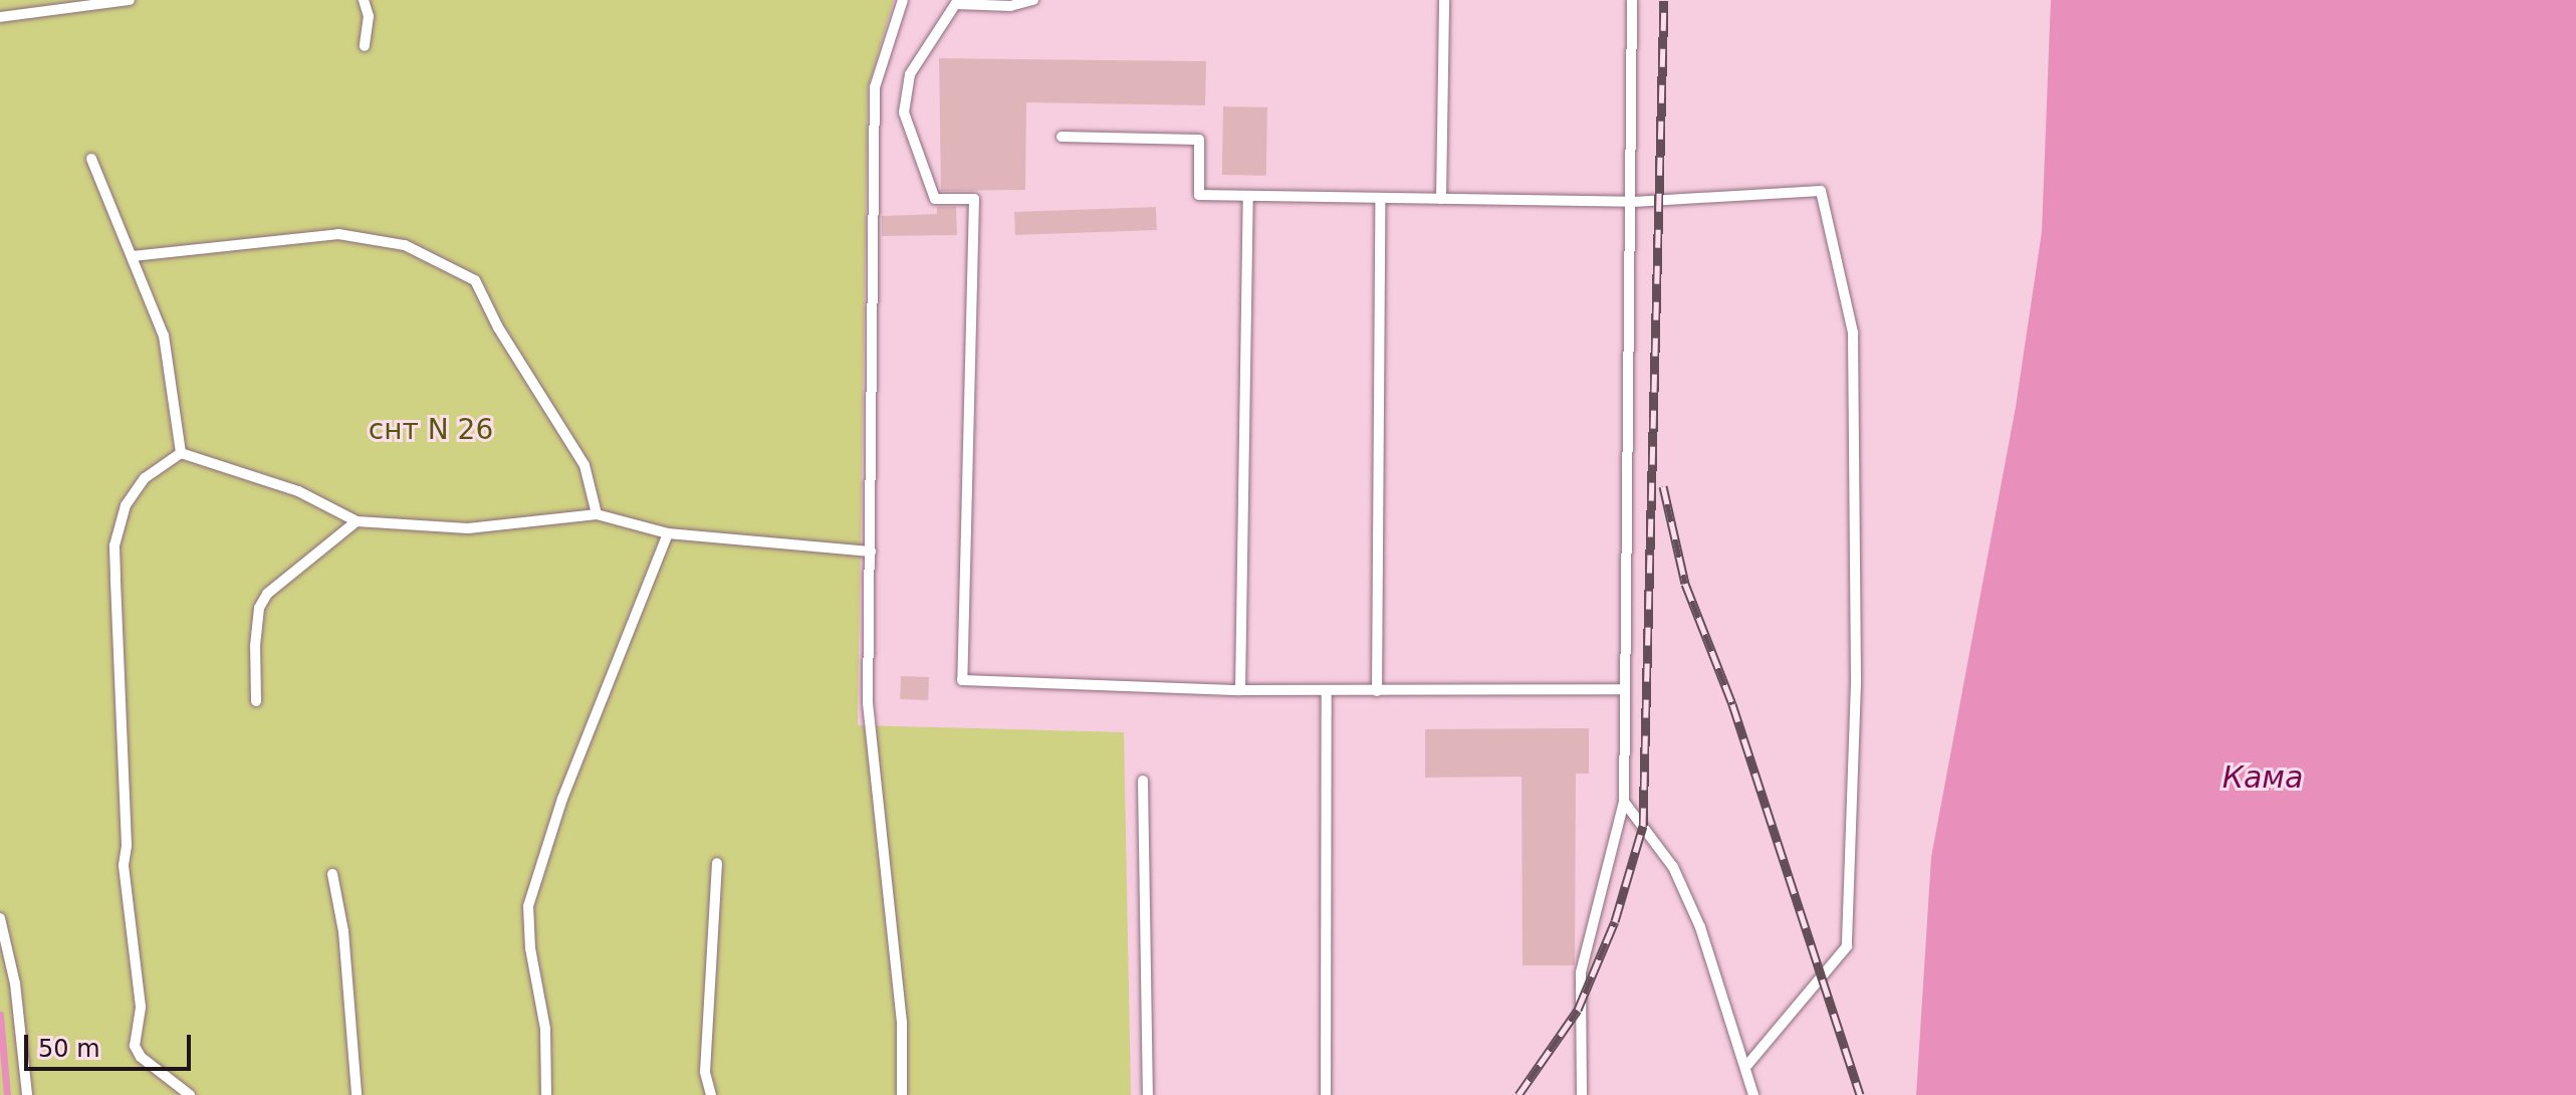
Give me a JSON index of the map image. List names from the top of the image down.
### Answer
{
  "water": ["Кама"],
  "parks": ["снт N 26"],
  "scale_bar": "50 m"
}
